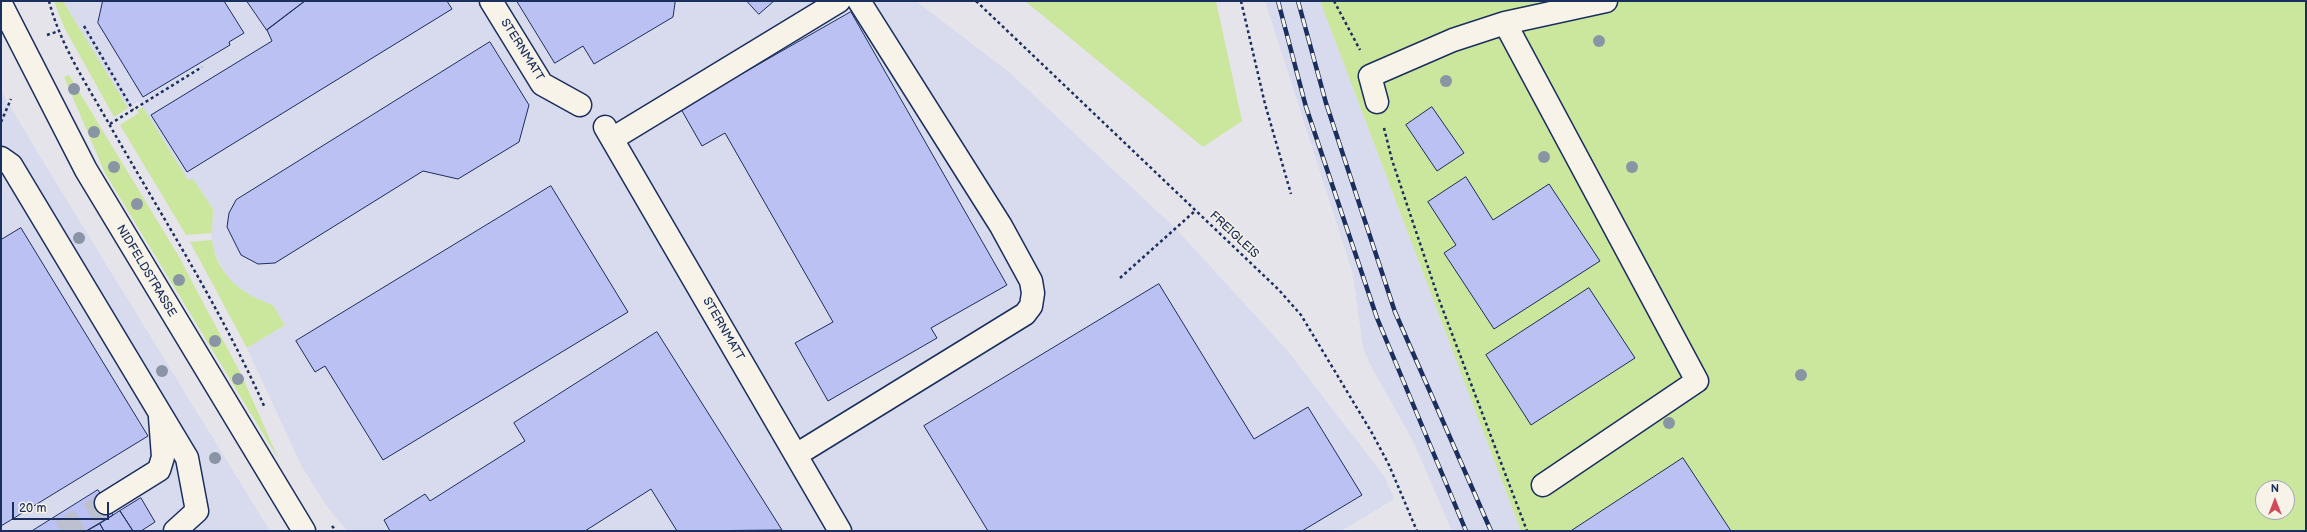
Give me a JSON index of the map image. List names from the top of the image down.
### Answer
{
  "streets": {
    "street": ["STERNMATT", "NIDFELDSTRASSE"],
    "path": ["FREIGLEIS"]
  },
  "scale_bar": "20 m",
  "north": "top"
}
